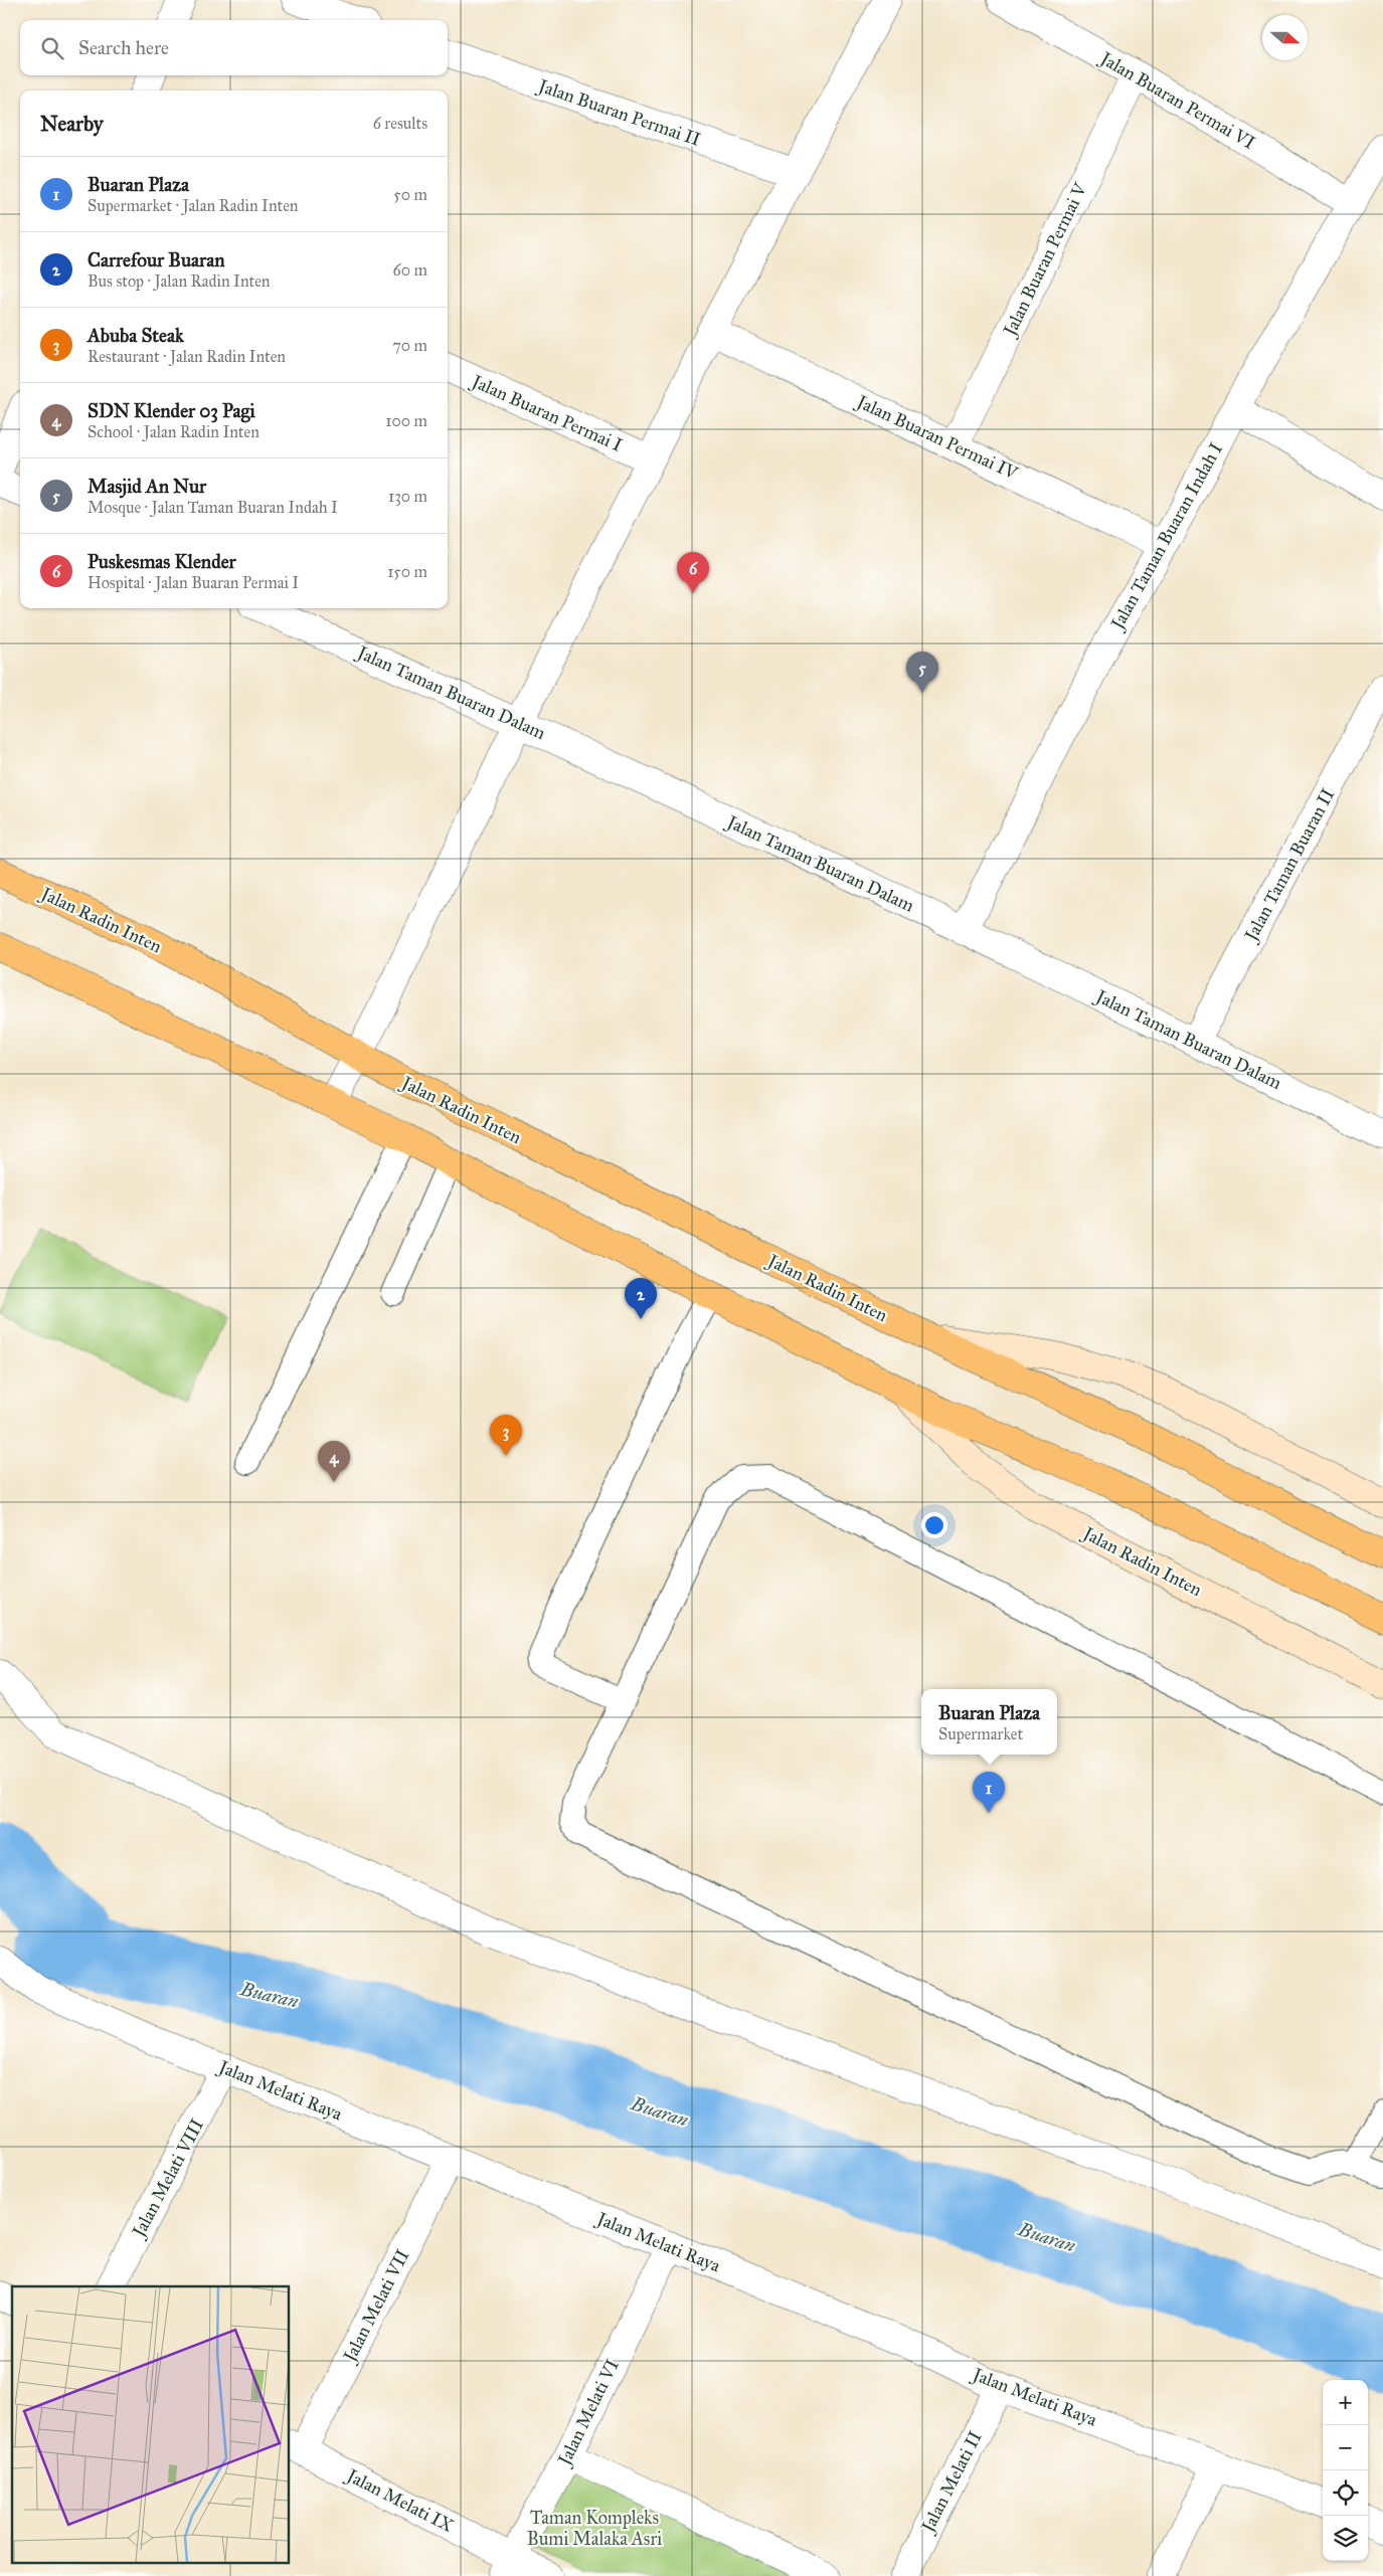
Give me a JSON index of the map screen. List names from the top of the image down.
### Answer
{
  "streets": {
    "main road": ["Jalan Radin Inten"],
    "street": [
      "Jalan Buaran Permai VI",
      "Jalan Buaran Permai II",
      "Jalan Buaran Permai V",
      "Jalan Buaran Permai I",
      "Jalan Buaran Permai IV",
      "Jalan Taman Buaran Indah I",
      "Jalan Taman Buaran Dalam",
      "Jalan Taman Buaran II",
      "Jalan Melati Raya",
      "Jalan Melati VIII",
      "Jalan Melati VII",
      "Jalan Melati VI",
      "Jalan Melati II",
      "Jalan Melati IX"
    ]
  },
  "crossings": [
    ["Jalan Buaran Permai VI", "Jalan Buaran Permai V"],
    ["Jalan Buaran Permai VI", "Jalan Taman Buaran Indah I"],
    ["Jalan Buaran Permai V", "Jalan Buaran Permai IV"],
    ["Jalan Buaran Permai IV", "Jalan Taman Buaran Indah I"],
    ["Jalan Taman Buaran Indah I", "Jalan Taman Buaran Dalam"],
    ["Jalan Taman Buaran Dalam", "Jalan Taman Buaran II"],
    ["Jalan Melati Raya", "Jalan Melati VIII"],
    ["Jalan Melati Raya", "Jalan Melati VII"],
    ["Jalan Melati Raya", "Jalan Melati VI"],
    ["Jalan Melati Raya", "Jalan Melati II"],
    ["Jalan Melati VII", "Jalan Melati IX"],
    ["Jalan Melati VI", "Jalan Melati IX"]
  ],
  "water": ["Buaran"],
  "parks": ["Taman Kompleks Bumi Malaka Asri"],
  "north": "right",
  "page": {
    "search": "Search here",
    "heading": ["Nearby", "6 results"],
    "list": [
      {
        "mark": "1",
        "name": "Buaran Plaza",
        "note": "Supermarket · Jalan Radin Inten",
        "value": "50 m"
      },
      {
        "mark": "2",
        "name": "Carrefour Buaran",
        "note": "Bus stop · Jalan Radin Inten",
        "value": "60 m"
      },
      {
        "mark": "3",
        "name": "Abuba Steak",
        "note": "Restaurant · Jalan Radin Inten",
        "value": "70 m"
      },
      {
        "mark": "4",
        "name": "SDN Klender 03 Pagi",
        "note": "School · Jalan Radin Inten",
        "value": "100 m"
      },
      {
        "mark": "5",
        "name": "Masjid An Nur",
        "note": "Mosque · Jalan Taman Buaran Indah I",
        "value": "130 m"
      },
      {
        "mark": "6",
        "name": "Puskesmas Klender",
        "note": "Hospital · Jalan Buaran Permai I",
        "value": "150 m"
      }
    ],
    "pins": [
      "6",
      "5",
      "2",
      "3",
      "4",
      "1"
    ],
    "popup": ["Buaran Plaza", "Supermarket"],
    "map_buttons": ["+", "−"]
  }
}
